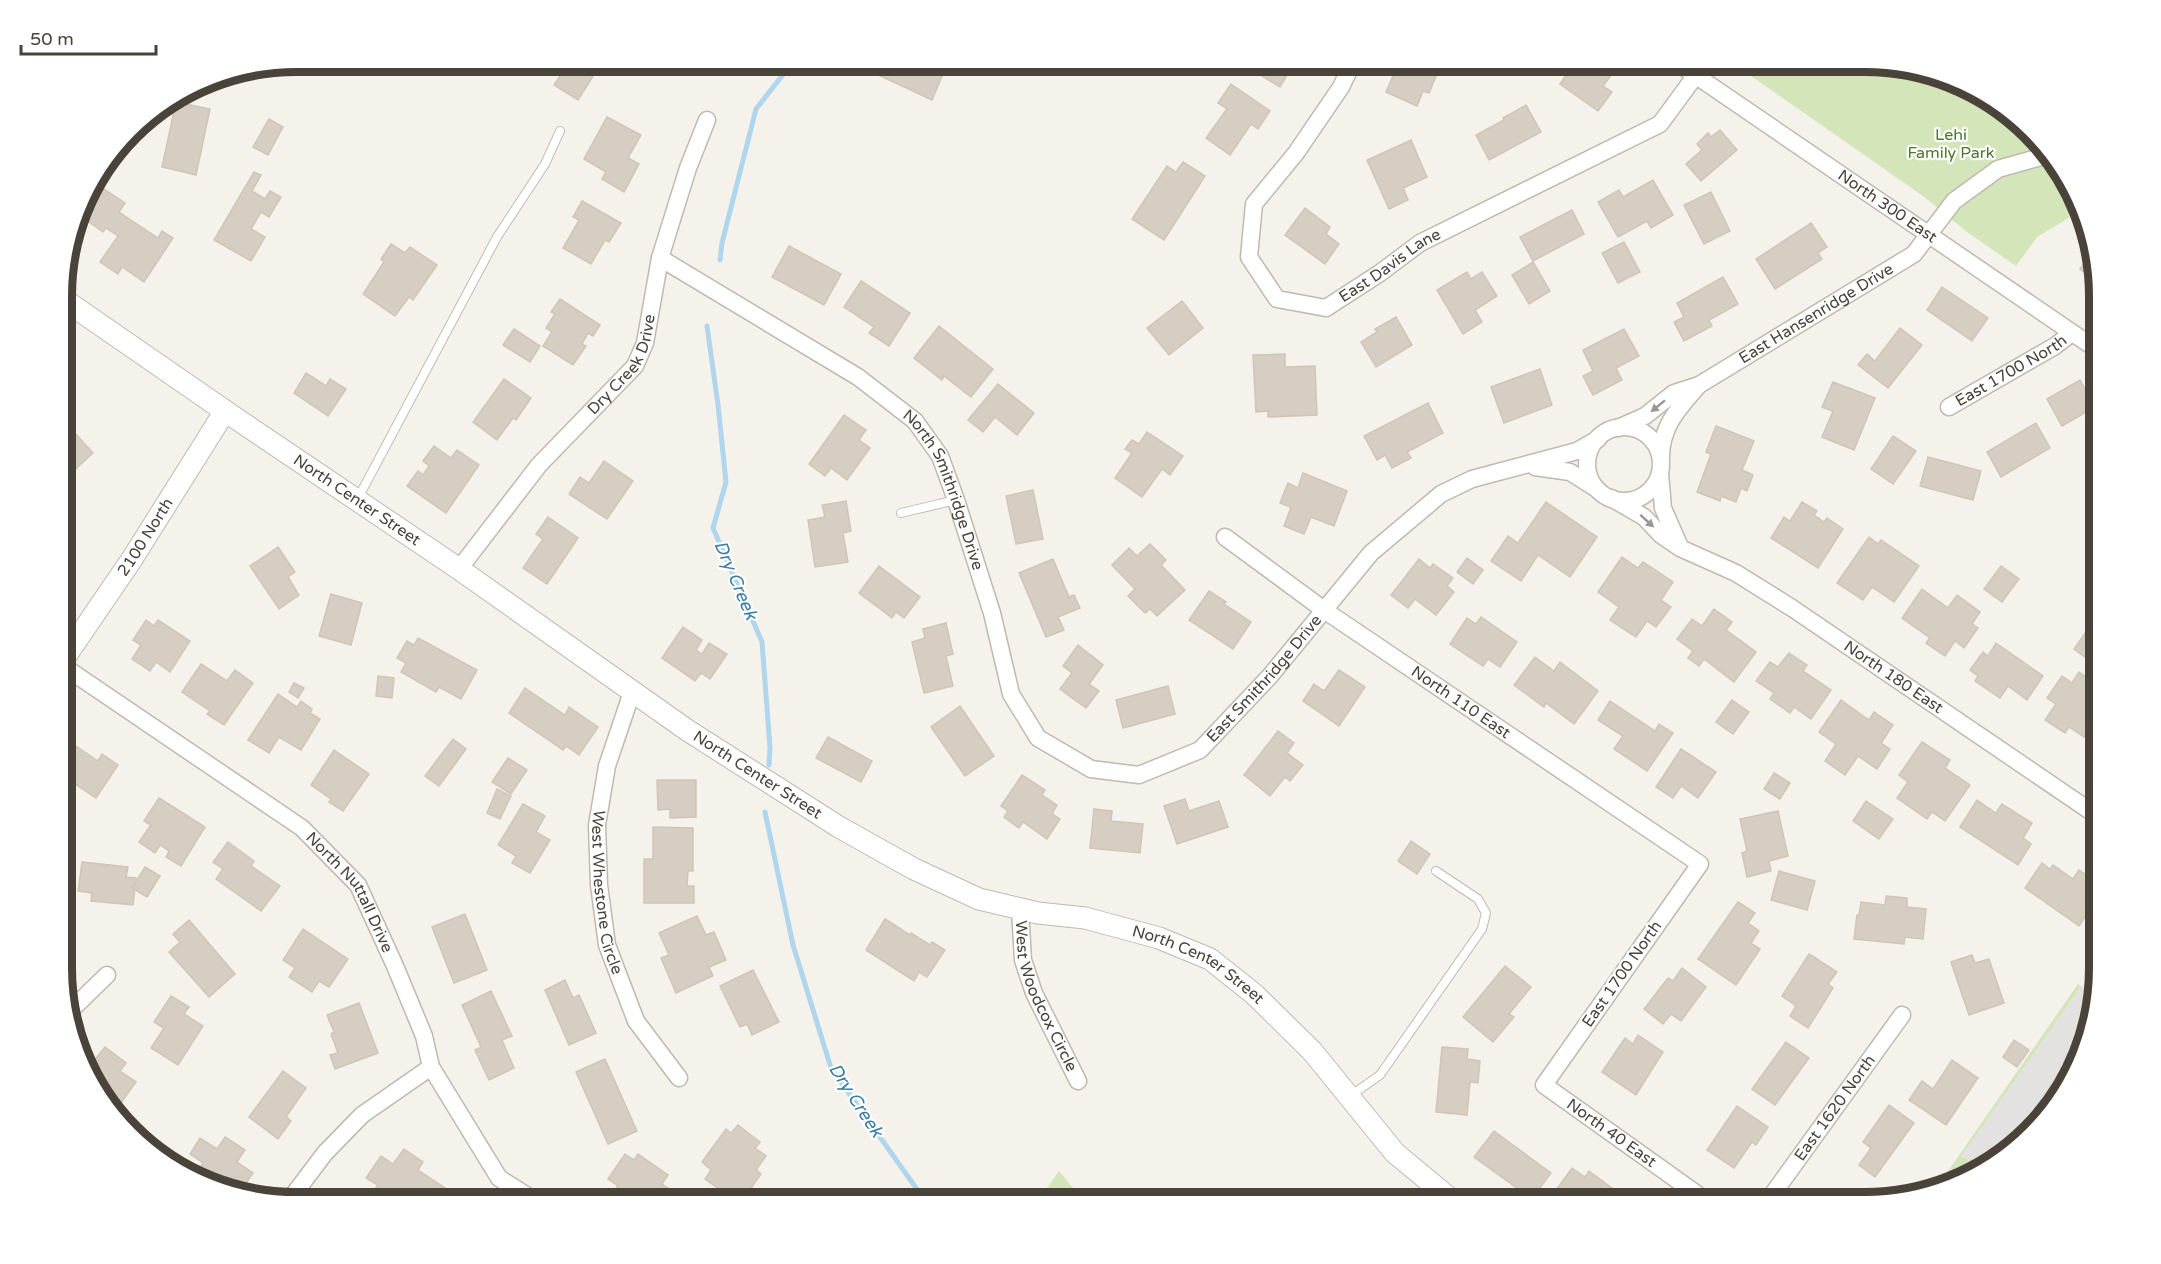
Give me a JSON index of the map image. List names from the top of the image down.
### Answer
{
  "streets": {
    "street": [
      "North 300 East",
      "East Davis Lane",
      "East Hansenridge Drive",
      "Dry Creek Drive",
      "East 1700 North",
      "North Smithridge Drive",
      "North Center Street",
      "2100 North",
      "North 180 East",
      "East Smithridge Drive",
      "North 110 East",
      "West Whestone Circle",
      "North Nuttall Drive",
      "West Woodcox Circle",
      "East 1620 North",
      "North 40 East"
    ]
  },
  "crossings": [
    ["North 300 East", "East Davis Lane"],
    ["North 300 East", "East Hansenridge Drive"],
    ["North 300 East", "East 1700 North"],
    ["East Hansenridge Drive", "North 180 East"],
    ["Dry Creek Drive", "North Smithridge Drive"],
    ["Dry Creek Drive", "North Center Street"],
    ["East 1700 North", "North 110 East"],
    ["East 1700 North", "North 40 East"],
    ["North Smithridge Drive", "East Smithridge Drive"],
    ["North Center Street", "2100 North"],
    ["North Center Street", "West Whestone Circle"],
    ["North Center Street", "West Woodcox Circle"],
    ["East Smithridge Drive", "North 110 East"]
  ],
  "water": ["Dry Creek"],
  "parks": ["Lehi Family Park"],
  "scale_bar": "50 m"
}
